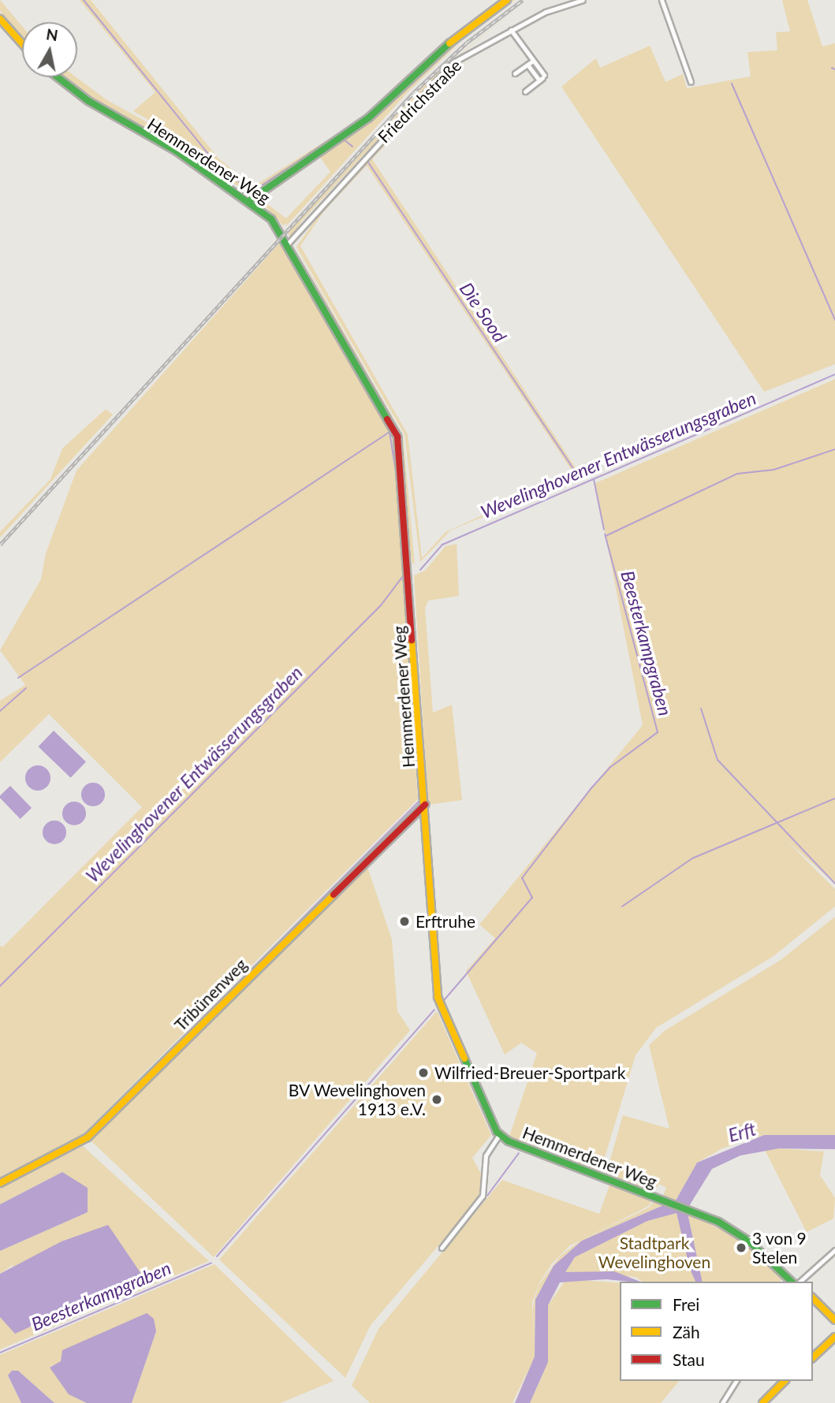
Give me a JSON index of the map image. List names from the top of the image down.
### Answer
{
  "streets": {
    "main road": ["Hemmerdener Weg", "Tribünenweg"],
    "street": ["Friedrichstraße"]
  },
  "crossings": [
    ["Friedrichstraße", "Hemmerdener Weg"],
    ["Hemmerdener Weg", "Tribünenweg"]
  ],
  "water": [
    "Die Sood",
    "Wevelinghovener Entwässerungsgraben",
    "Beesterkampgraben",
    "Erft"
  ],
  "parks": ["Stadtpark Wevelinghoven"],
  "places": [
    "Erftruhe",
    "Wilfried-Breuer-Sportpark",
    "BV Wevelinghoven 1913 e.V.",
    "3 von 9 Stelen"
  ],
  "legend": ["Frei", "Zäh", "Stau"],
  "north": "top"
}
